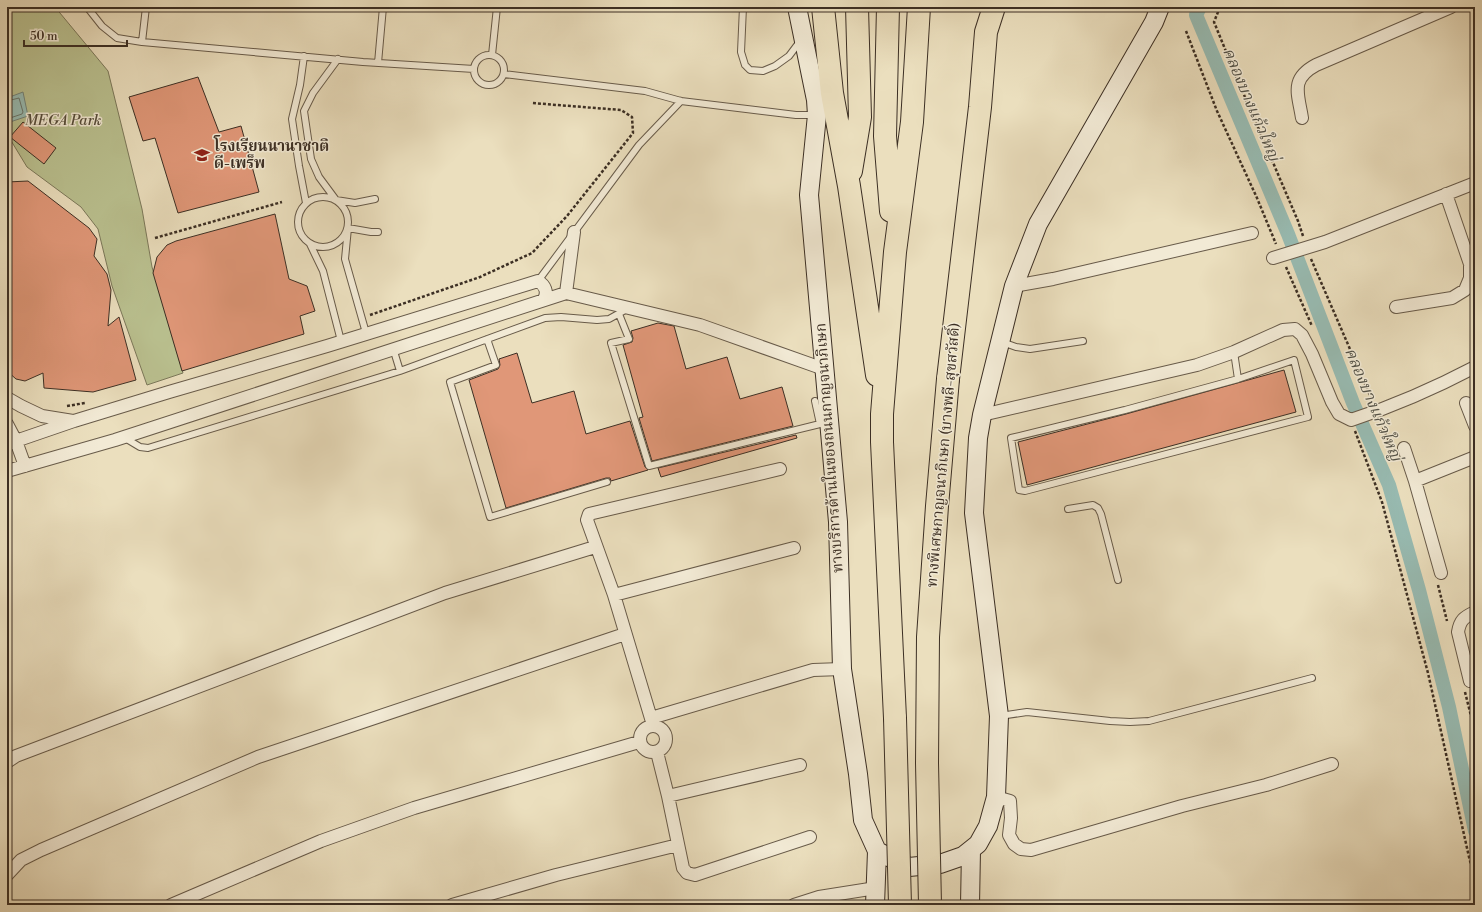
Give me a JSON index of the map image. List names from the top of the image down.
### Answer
{
  "streets": {
    "highway": ["ทางพิเศษกาญจนาภิเษก (บางพลี-สุขสวัสดิ์)"],
    "main road": ["ทางบริการด้านในของถนนกาญจนาภิเษก"]
  },
  "water": ["คลองบางแก้วใหญ่"],
  "parks": ["MEGA Park"],
  "places": {
    "school or university": ["โรงเรียนนานาชาติ ดี-เพร็พ"]
  },
  "scale_bar": "50 m"
}
